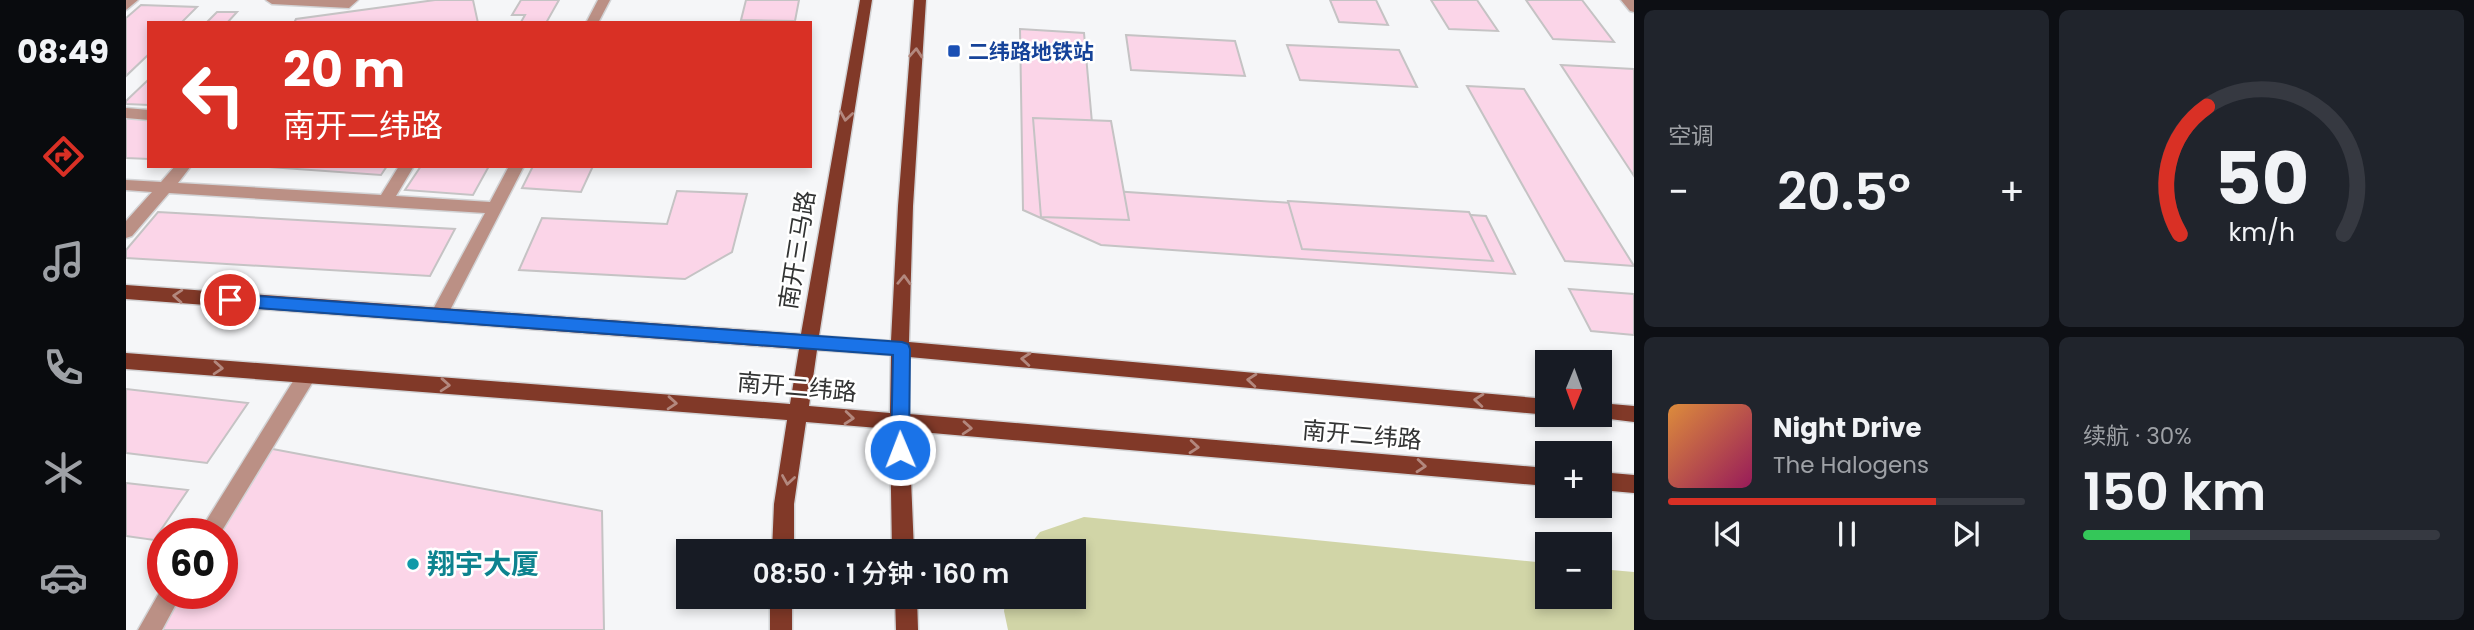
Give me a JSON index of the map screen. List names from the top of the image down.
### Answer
{
  "streets": {
    "main road": ["南开三马路", "南开二纬路"]
  },
  "crossings": [
    ["南开三马路", "南开二纬路"]
  ],
  "places": {
    "transit": ["二纬路地铁站"],
    "other": ["翔宇大厦"]
  },
  "north": "bottom",
  "page": {
    "tabs": "08:49",
    "tile": [
      "空调",
      ["续航 · 30%", "150 km"]
    ],
    "turn": ["20 m", "南开二纬路"],
    "heat": ["−", "20.5°", "+"],
    "map_buttons": ["+", "−"],
    "song": ["Night Drive", "The Halogens"],
    "limit": "60",
    "trip": "08:50 · 1 分钟 · 160 m",
    "gauge": ["50", "km/h"]
  }
}
